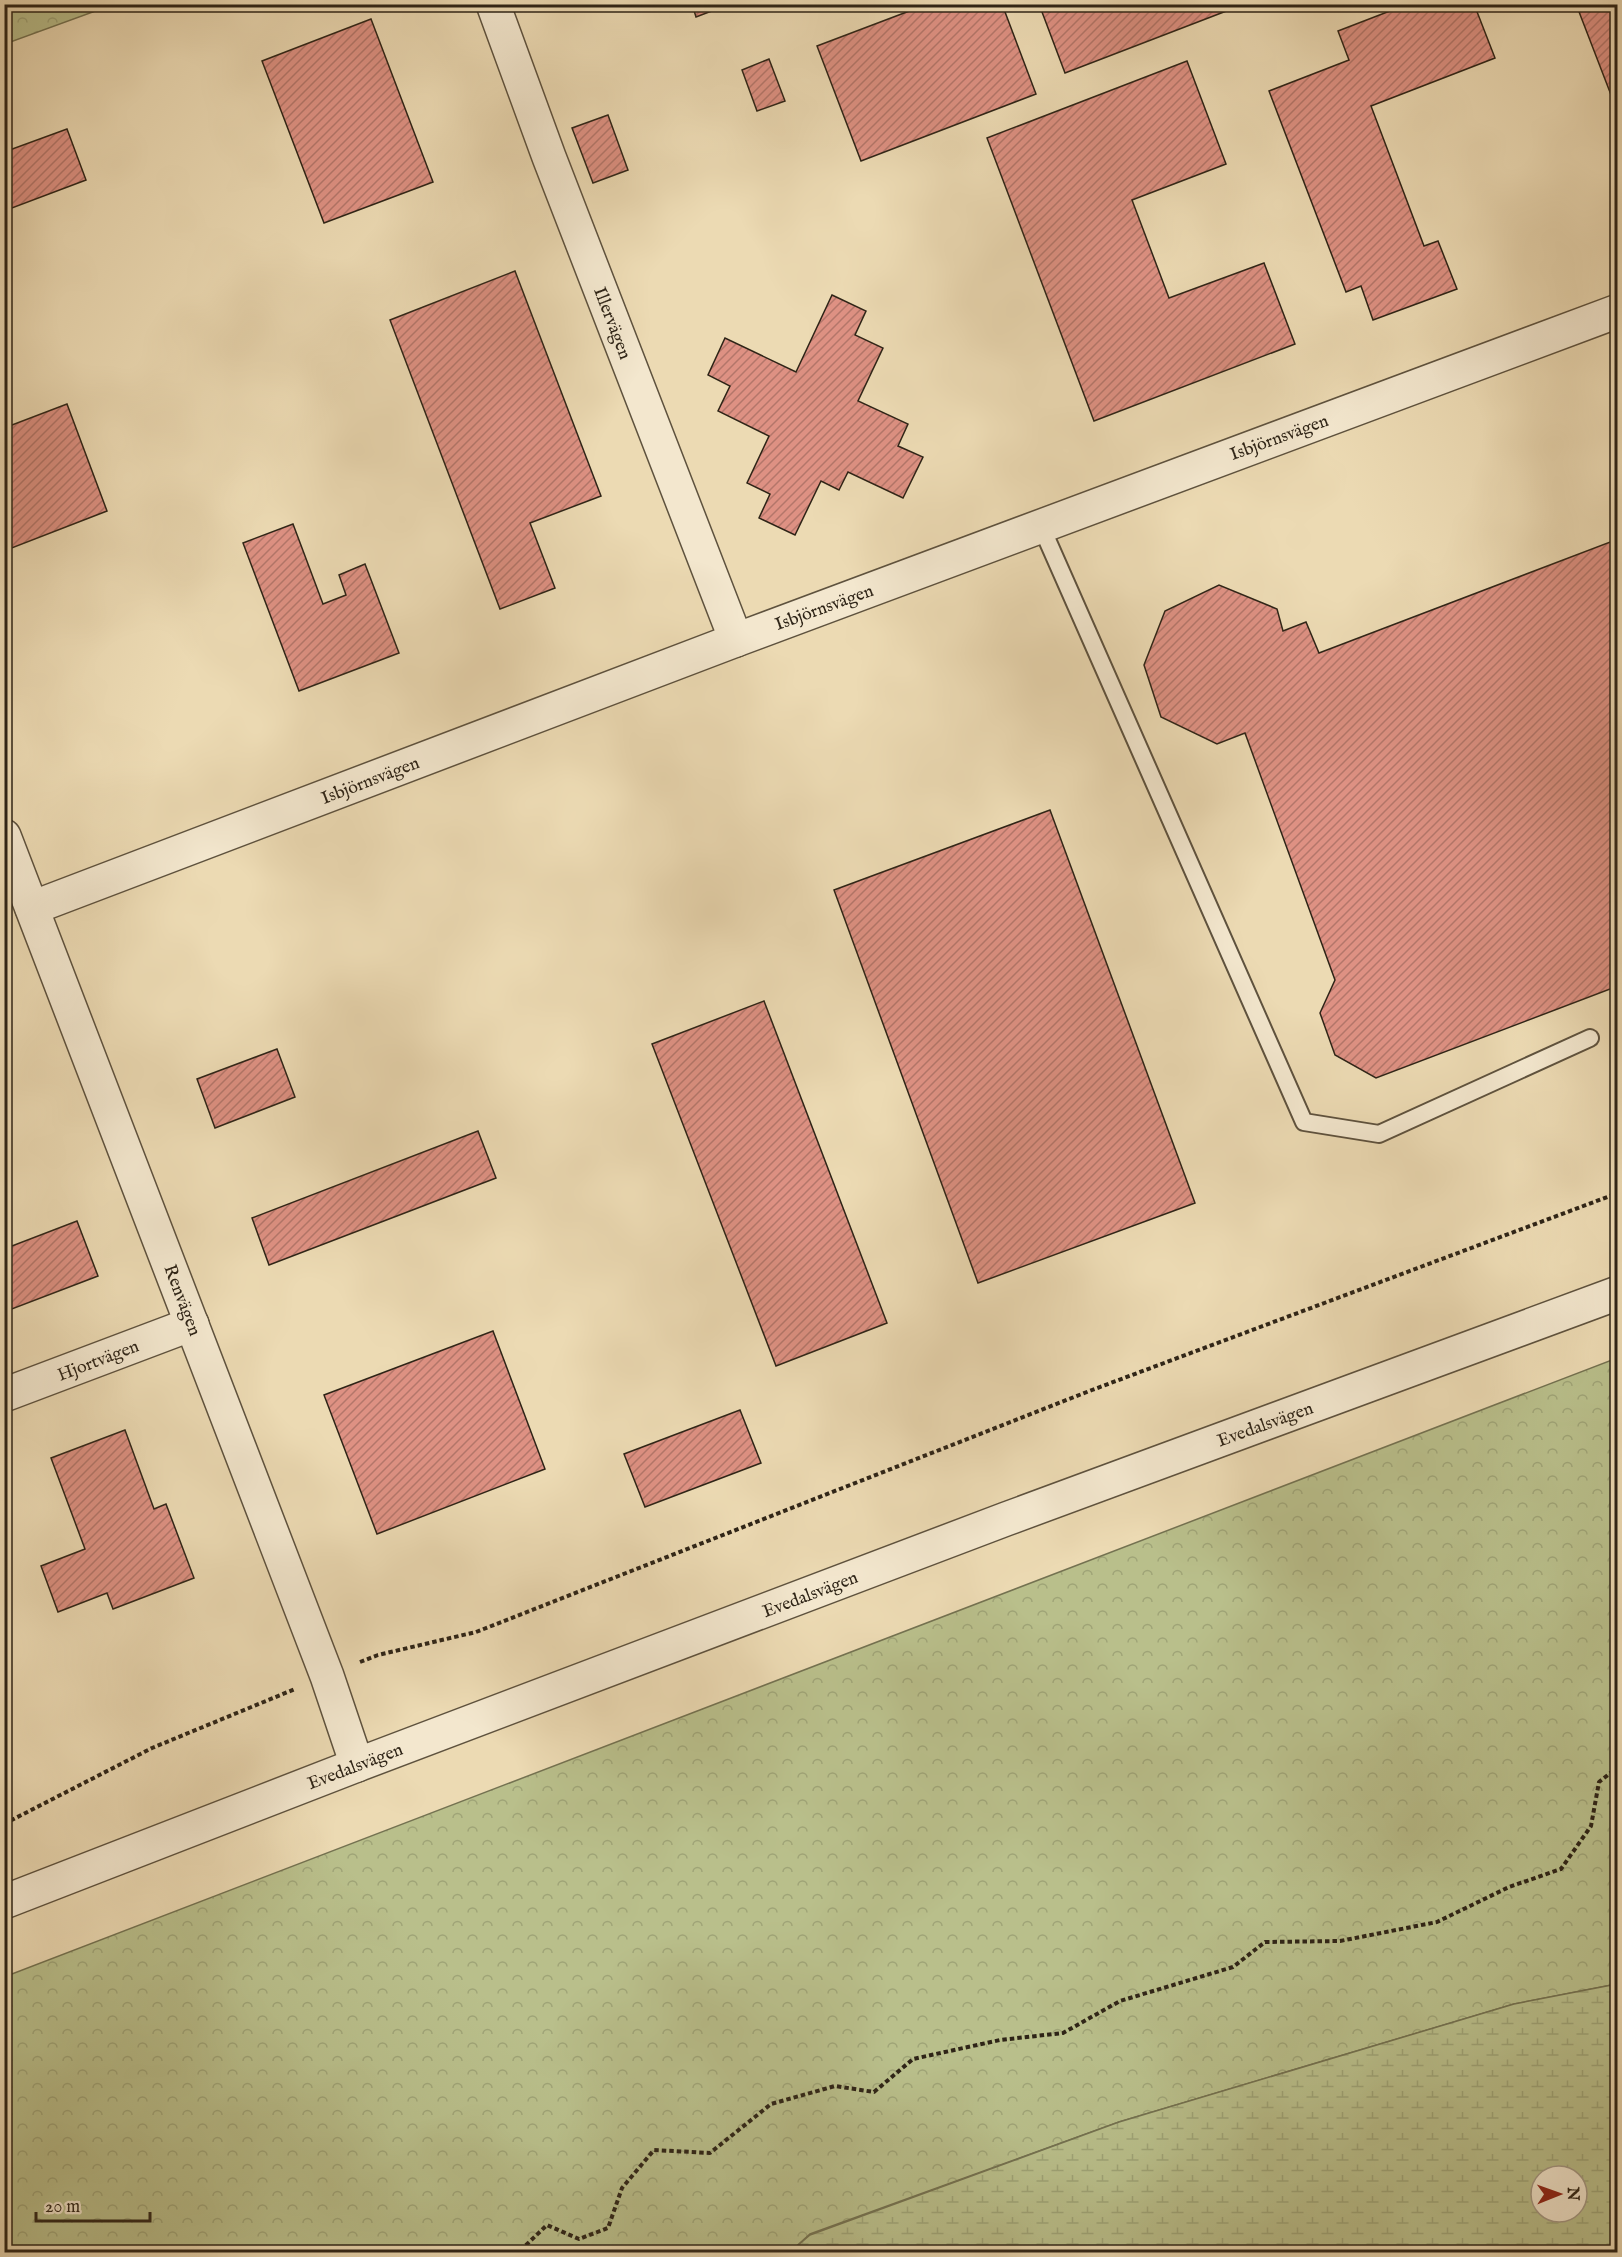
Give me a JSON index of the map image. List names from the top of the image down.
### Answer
{
  "streets": {
    "street": [
      "Illervägen",
      "Isbjörnsvägen",
      "Renvägen",
      "Hjortvägen",
      "Evedalsvägen"
    ]
  },
  "crossings": [
    ["Illervägen", "Isbjörnsvägen"],
    ["Isbjörnsvägen", "Renvägen"],
    ["Renvägen", "Hjortvägen"],
    ["Renvägen", "Evedalsvägen"]
  ],
  "scale_bar": "20 m",
  "north": "right"
}
